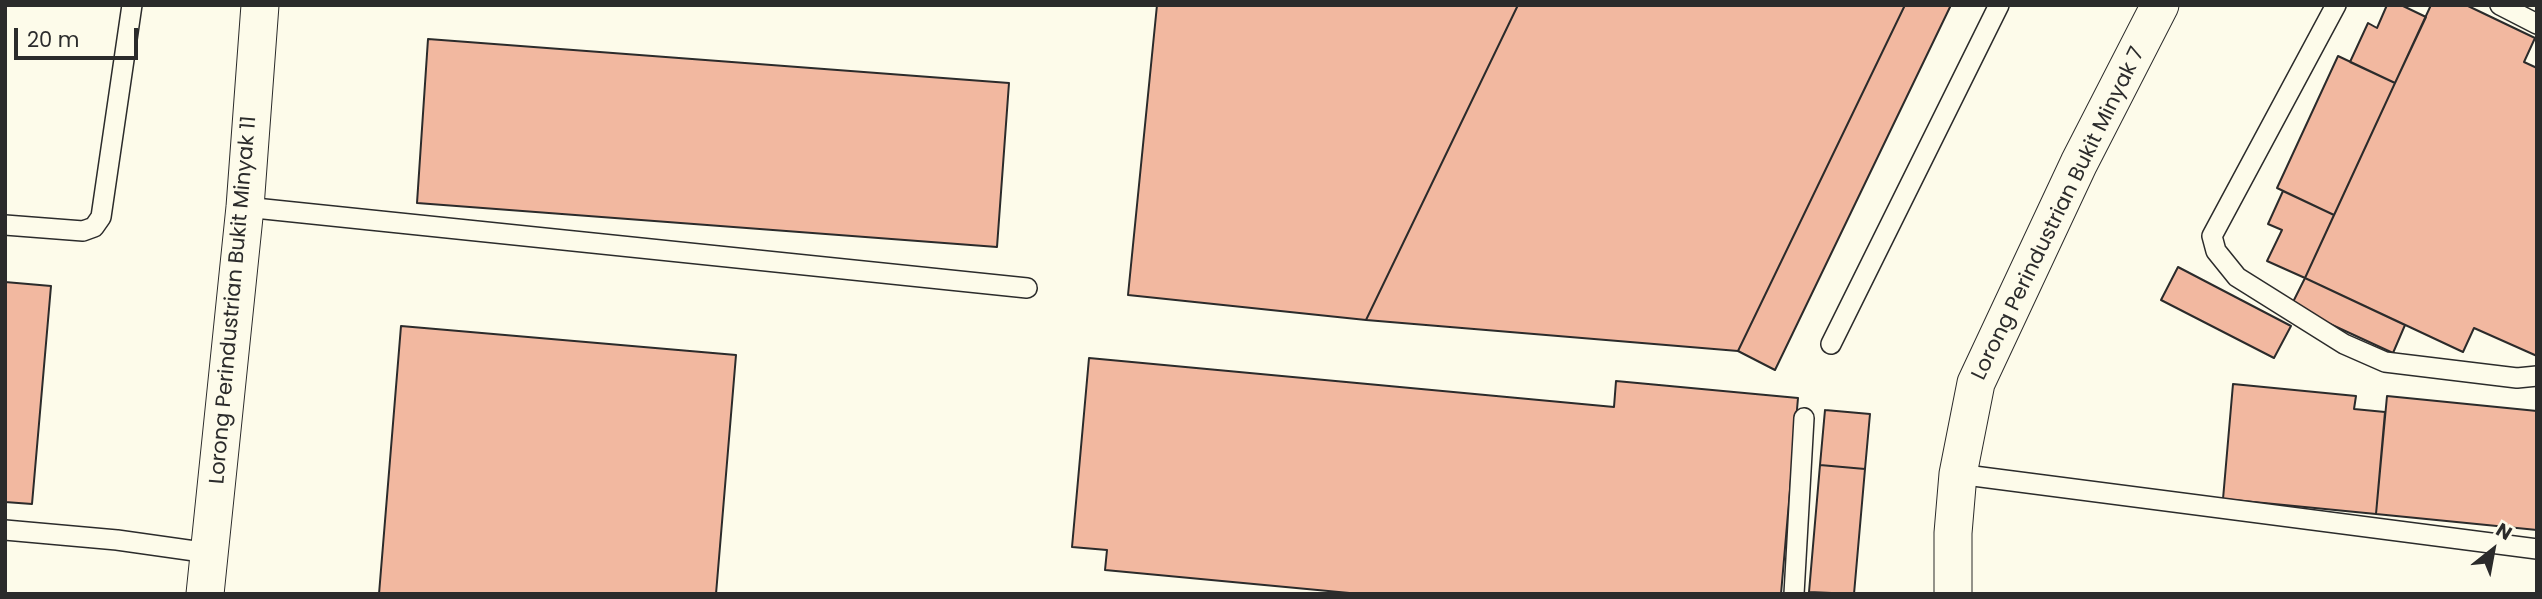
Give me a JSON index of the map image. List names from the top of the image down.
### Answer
{
  "streets": {
    "street": ["Lorong Perindustrian Bukit Minyak 7", "Lorong Perindustrian Bukit Minyak 11"]
  },
  "scale_bar": "20 m",
  "north": "top right"
}
